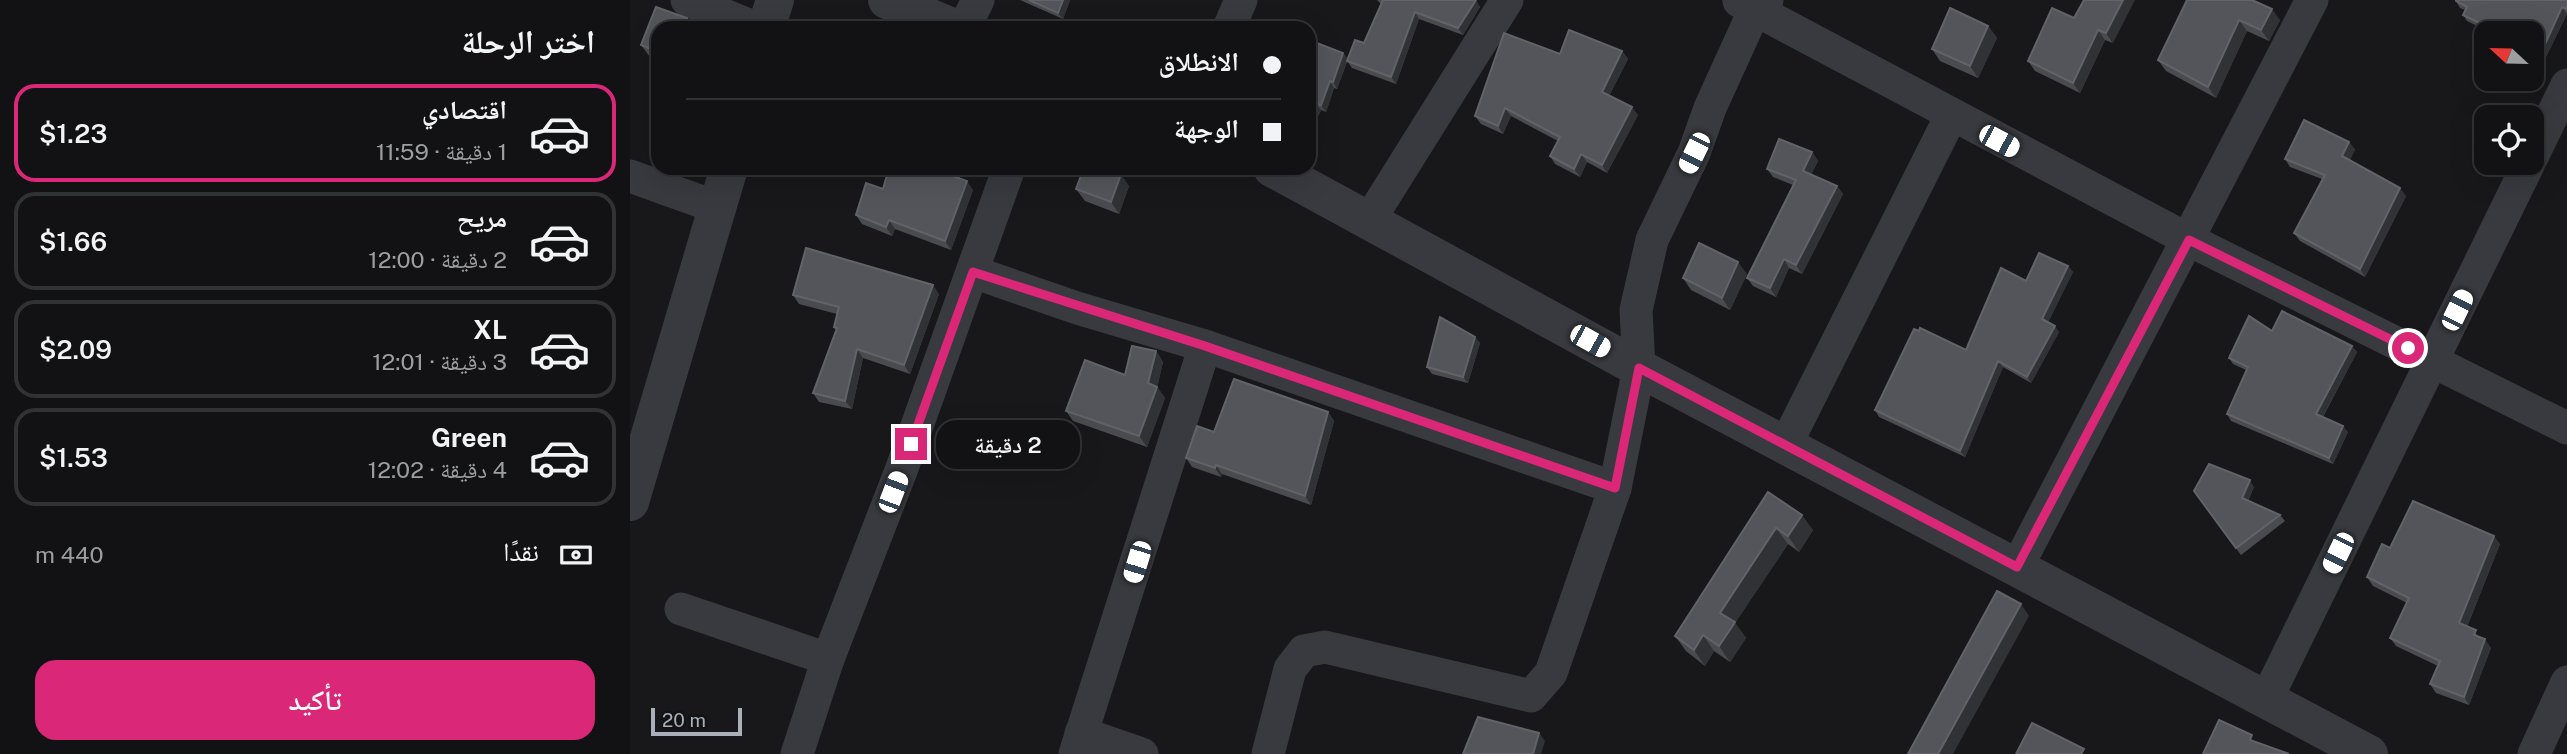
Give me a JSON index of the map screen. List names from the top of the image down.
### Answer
{
  "scale_bar": "20 m",
  "north": "left",
  "page": {
    "heading": "اختر الرحلة",
    "banner": ["الانطلاق", "الوجهة"],
    "list": [
      {
        "name": "اقتصادي",
        "note": "1 دقيقة · 11:59",
        "value": "$1.23"
      },
      {
        "name": "مريح",
        "note": "2 دقيقة · 12:00",
        "value": "$1.66"
      },
      {
        "name": "XL",
        "note": "3 دقيقة · 12:01",
        "value": "$2.09"
      },
      {
        "name": "Green",
        "note": "4 دقيقة · 12:02",
        "value": "$1.53"
      }
    ],
    "bubble": "2 دقيقة",
    "pay": ["نقدًا", "440 m"],
    "buttons": "تأكيد",
    "scale": "20 m"
  }
}
